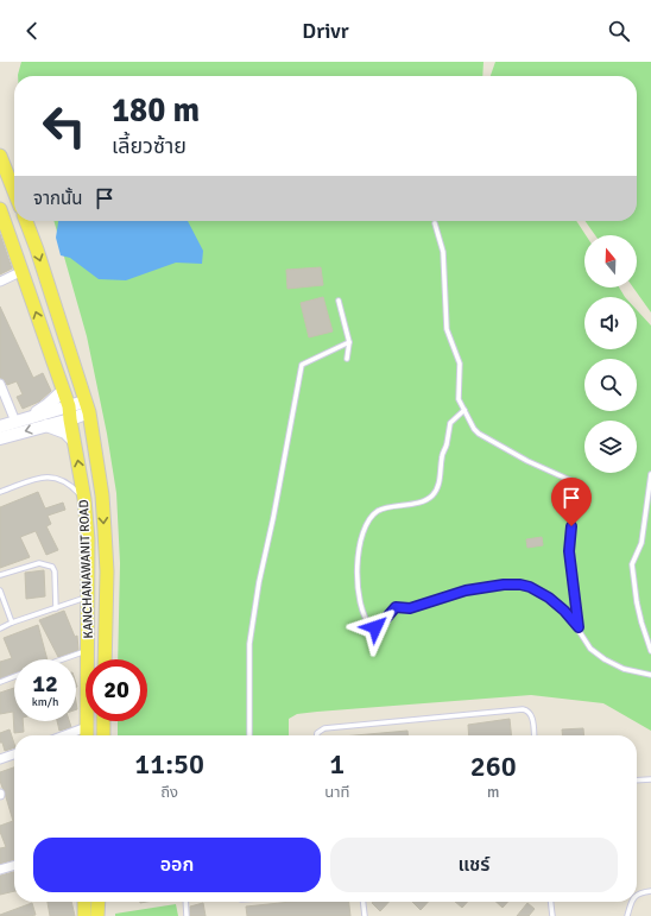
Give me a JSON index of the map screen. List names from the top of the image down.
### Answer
{
  "streets": {
    "main road": ["KANCHANAWANIT ROAD"]
  },
  "north": "top",
  "page": {
    "header": "Drivr",
    "turn": ["180 m", "เลี้ยวซ้าย"],
    "then": "จากนั้น",
    "speed": "12 km/h",
    "limit": "20",
    "eta": [
      "11:50",
      "ถึง",
      "1",
      "นาที",
      "260",
      "m"
    ],
    "buttons": ["ออก", "แชร์"]
  }
}
